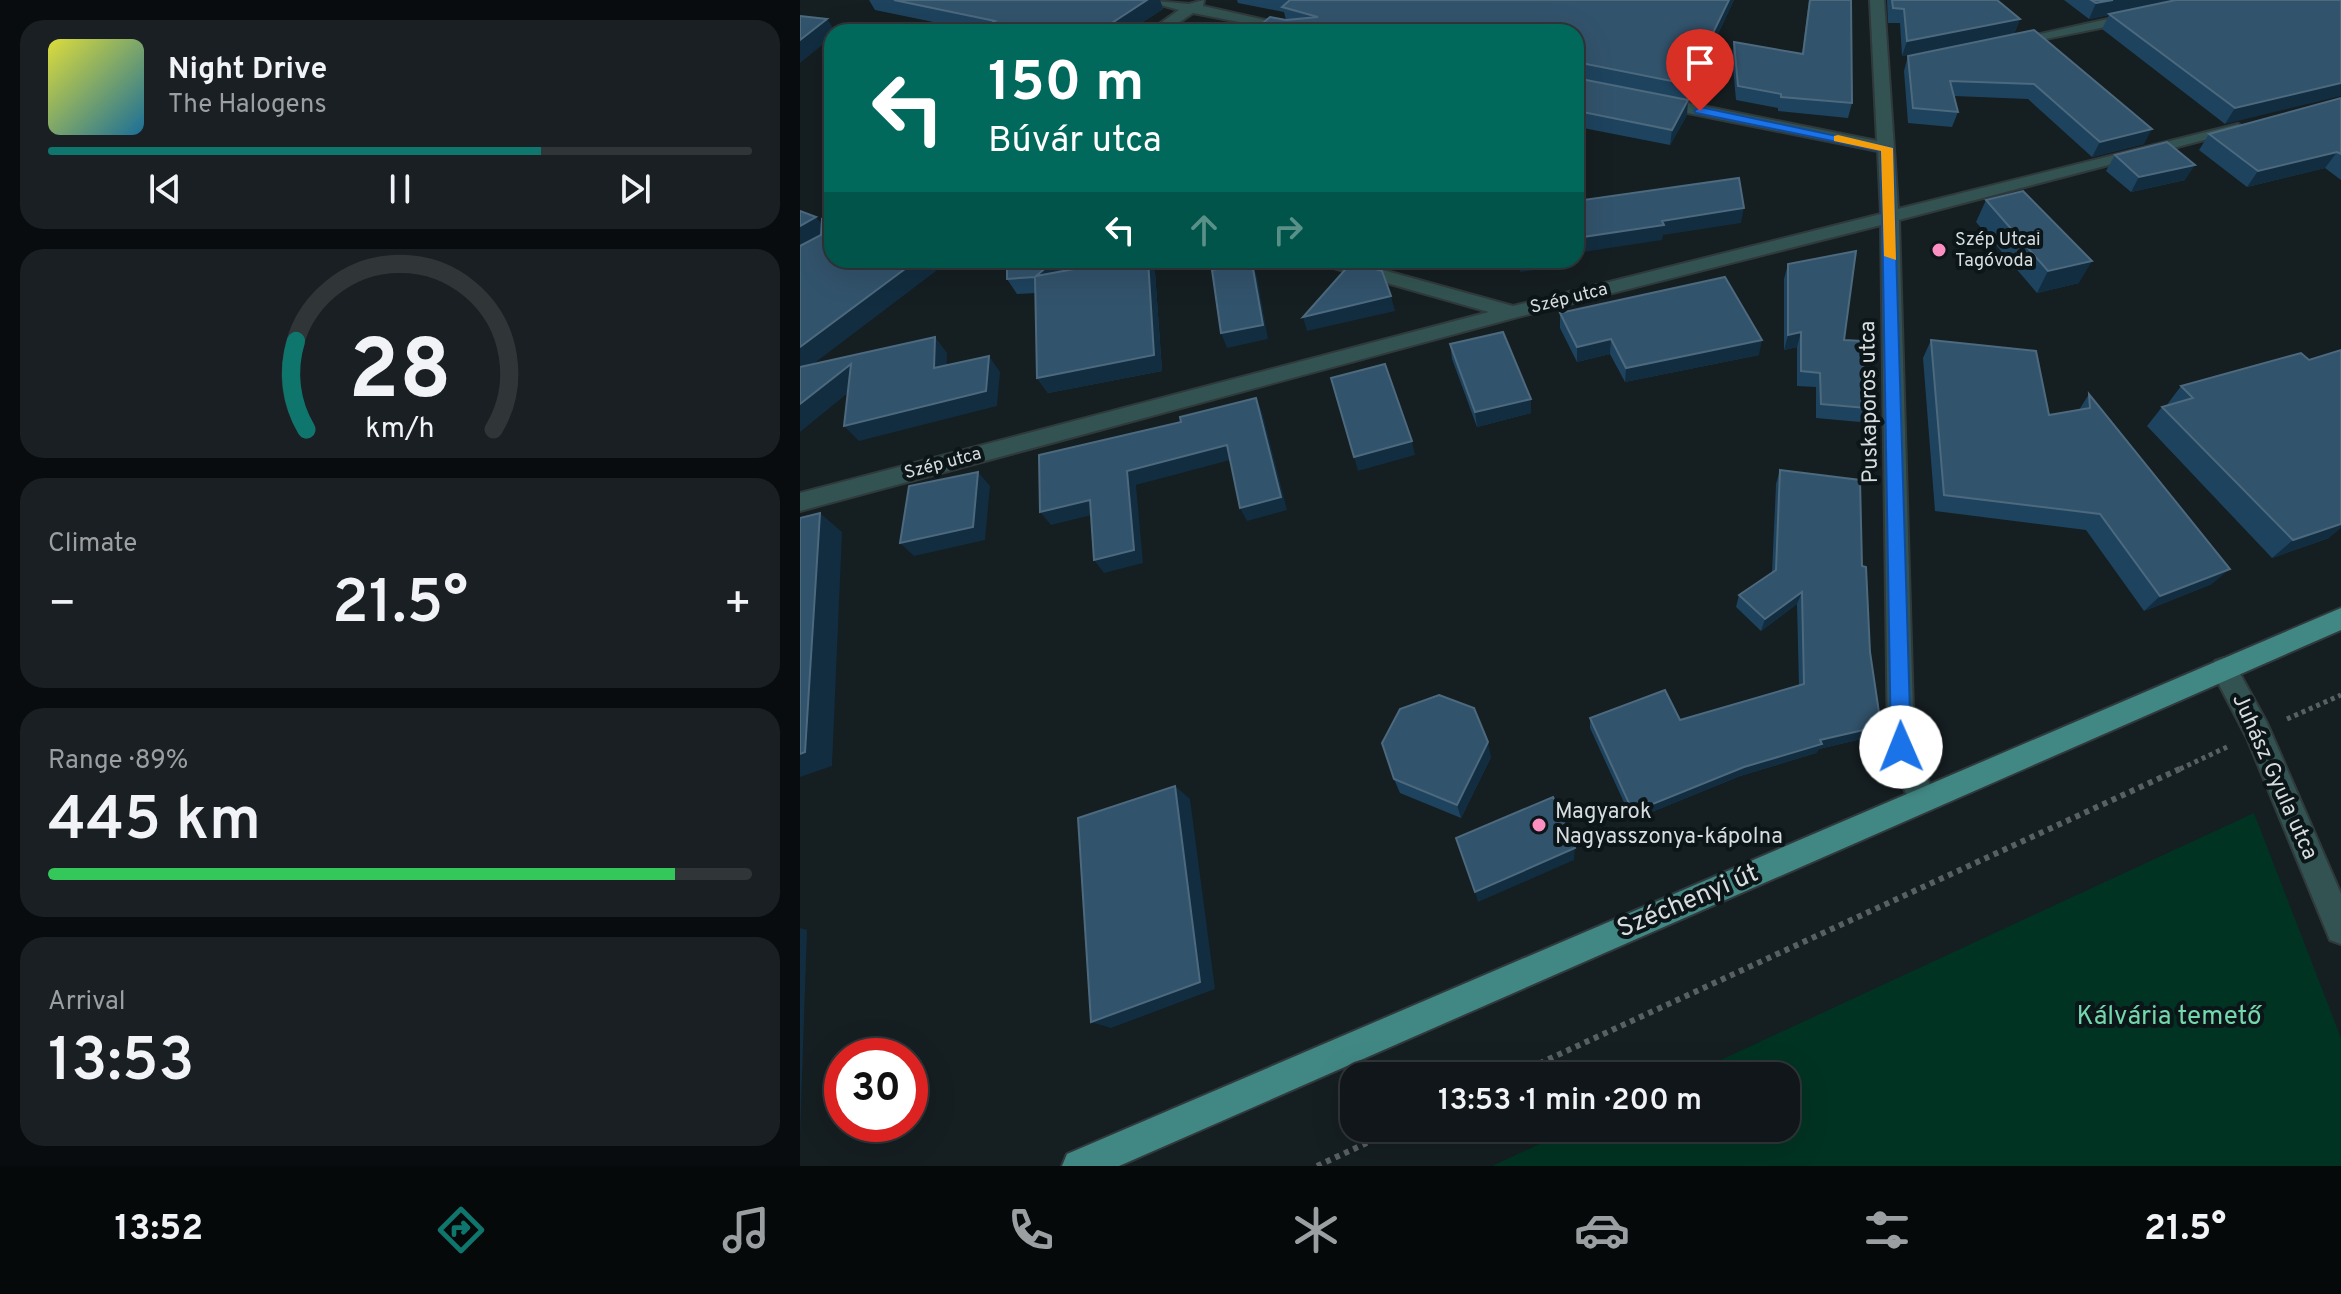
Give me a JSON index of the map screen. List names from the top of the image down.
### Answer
{
  "streets": {
    "main road": ["Széchenyi út"],
    "street": ["Szép utca", "Puskaporos utca", "Juhász Gyula utca"]
  },
  "crossings": [
    ["Szép utca", "Puskaporos utca"],
    ["Puskaporos utca", "Széchenyi út"],
    ["Juhász Gyula utca", "Széchenyi út"]
  ],
  "parks": ["Kálvária temető"],
  "places": ["Szép Utcai Tagóvoda", "Magyarok Nagyasszonya-kápolna"],
  "page": {
    "turn": ["150 m", "Búvár utca"],
    "song": ["Night Drive", "The Halogens"],
    "tile": [
      "Climate",
      ["Range · 89%", "445 km"],
      ["Arrival", "13:53"]
    ],
    "heat": ["−", "21.5°", "+"],
    "limit": "30",
    "trip": "13:53 · 1 min · 200 m",
    "tabs": ["13:52", "21.5°"],
    "gauge": ["28", "km/h"]
  }
}
